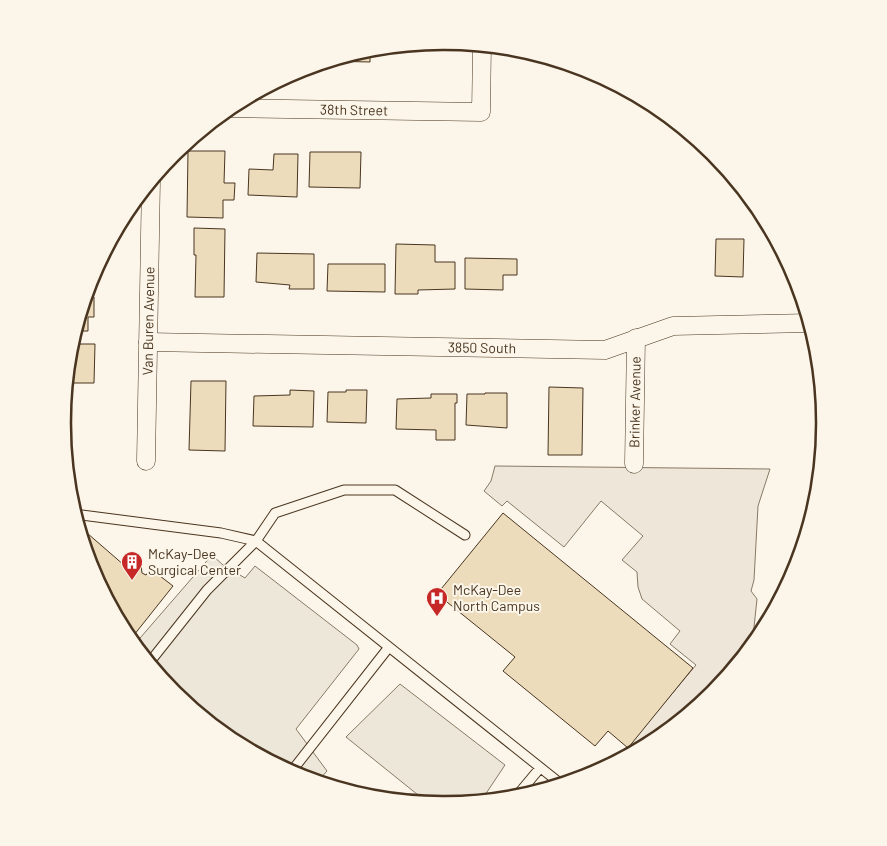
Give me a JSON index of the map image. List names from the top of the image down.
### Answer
{
  "streets": {
    "street": [
      "38th Street",
      "Van Buren Avenue",
      "3850 South",
      "Brinker Avenue"
    ]
  },
  "crossings": [
    ["Van Buren Avenue", "3850 South"],
    ["3850 South", "Brinker Avenue"]
  ],
  "places": {
    "building": ["McKay-Dee Surgical Center"],
    "hospital": ["McKay-Dee North Campus"]
  }
}
